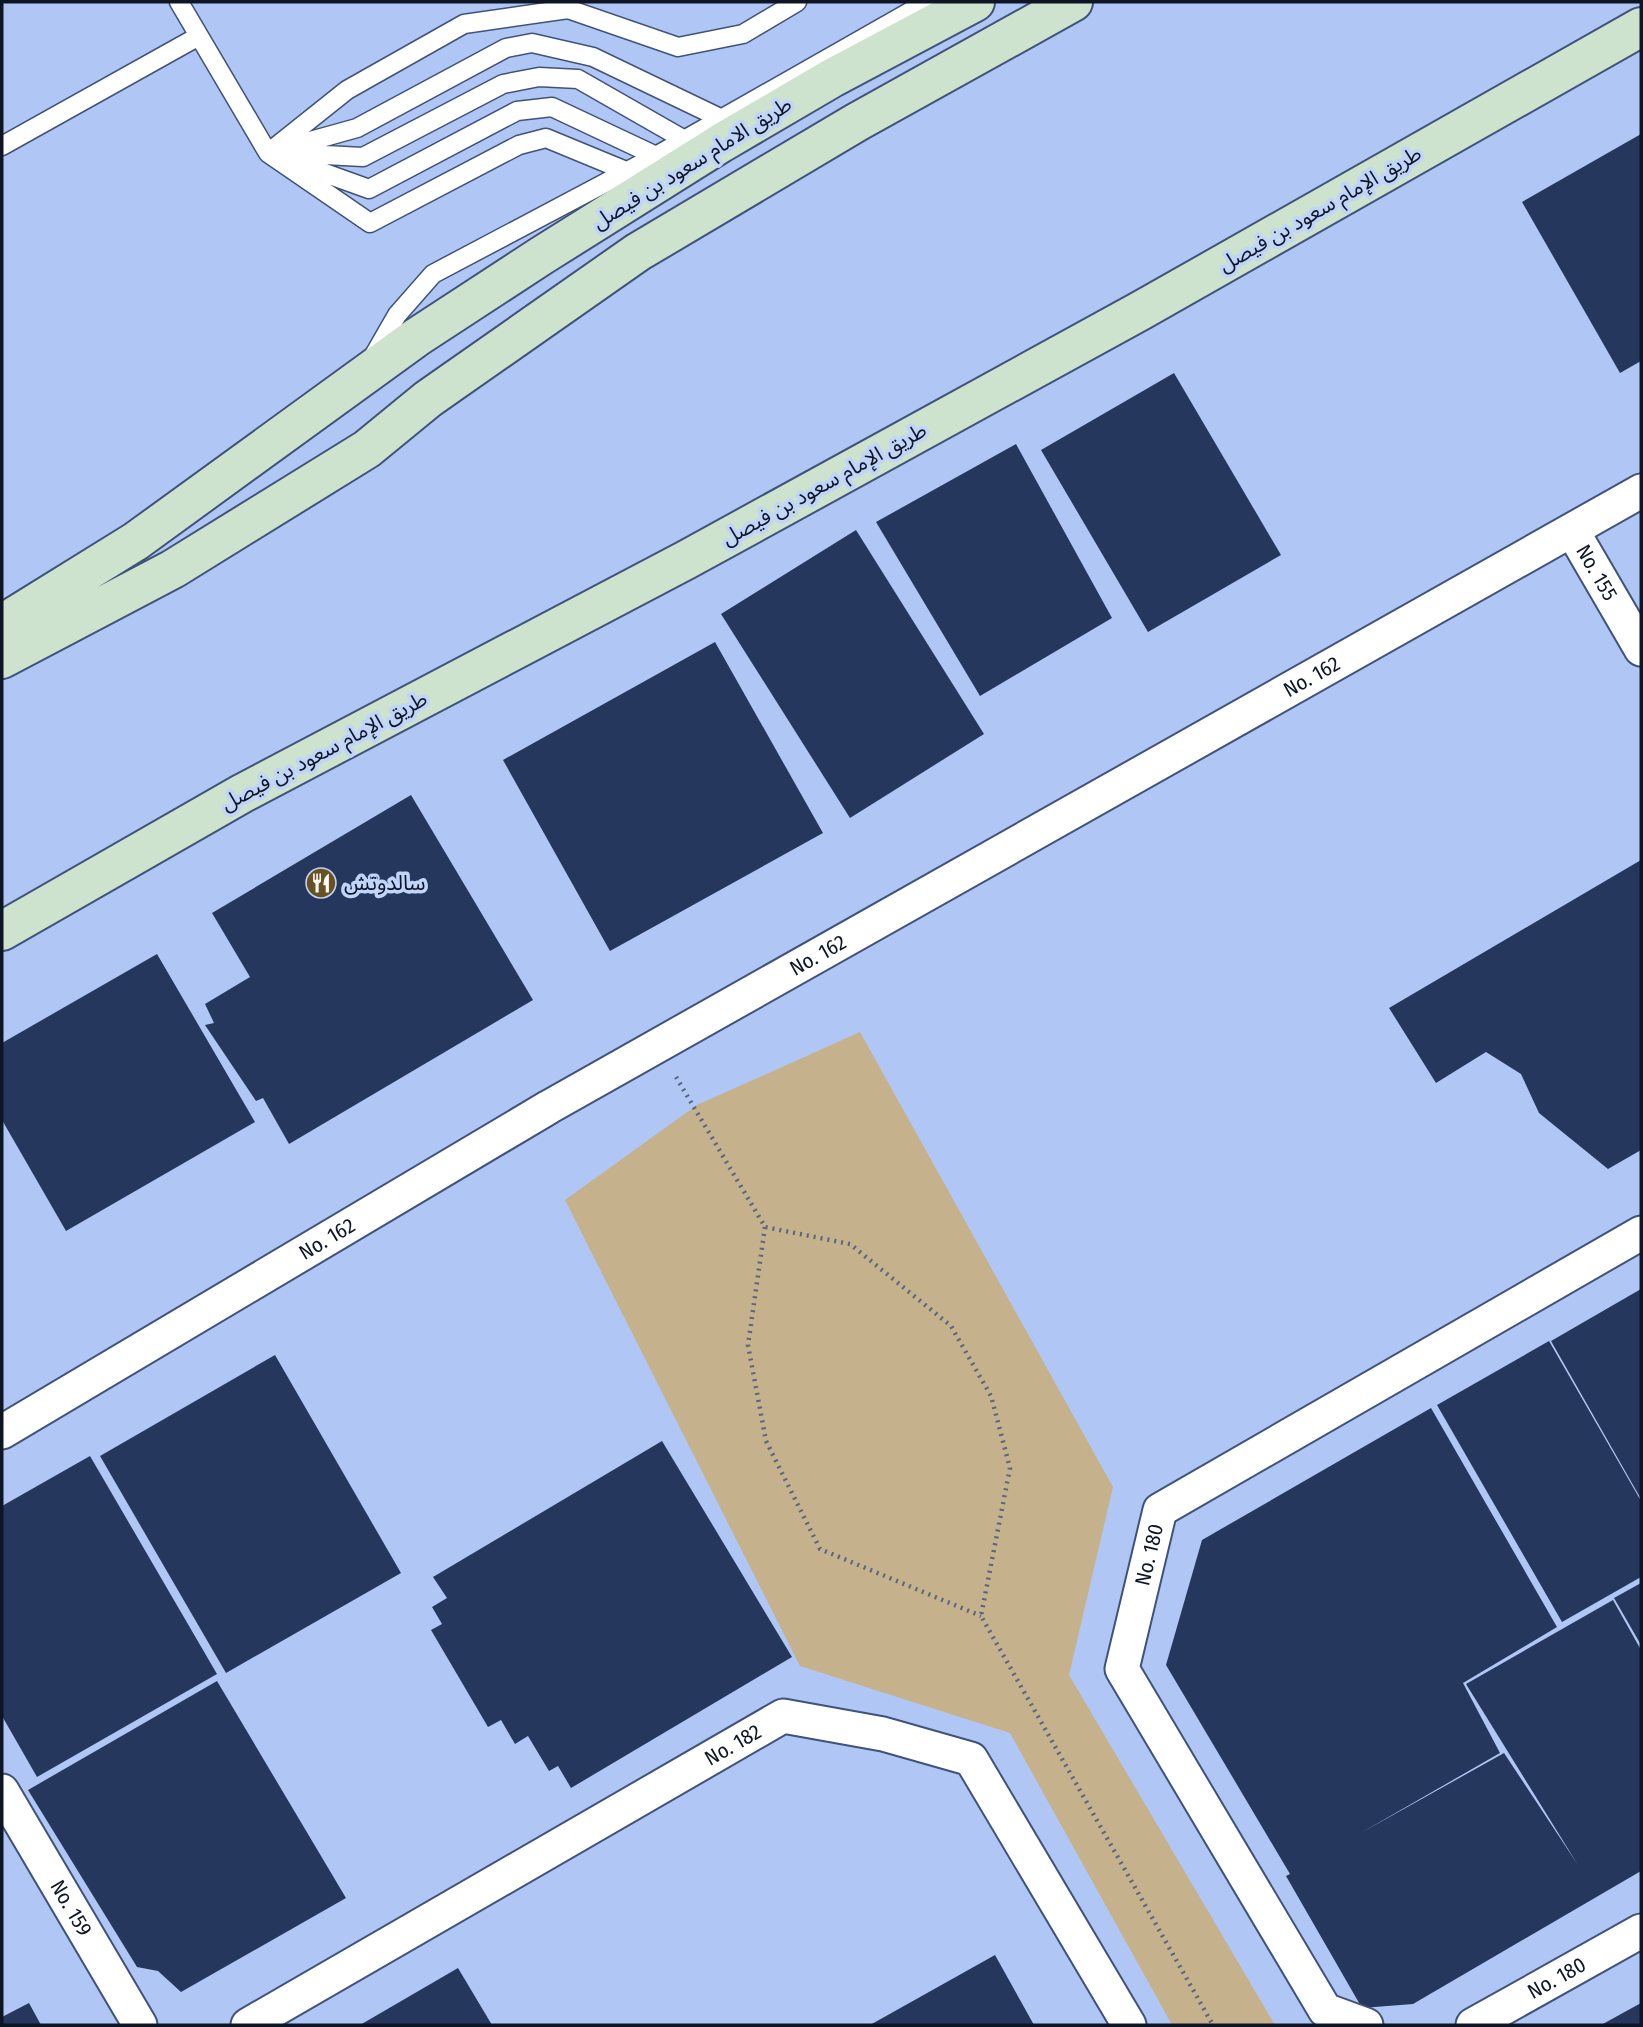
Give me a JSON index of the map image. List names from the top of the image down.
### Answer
{
  "streets": {
    "main road": ["طريق الامام سعود بن فيصل", "طريق الإمام سعود بن فيصل"],
    "street": [
      "No. 155",
      "No. 162",
      "No. 180",
      "No. 182",
      "No. 159"
    ]
  },
  "crossings": [
    ["No. 155", "No. 162"]
  ],
  "places": {
    "restaurant": ["سالدوتش"]
  }
}
